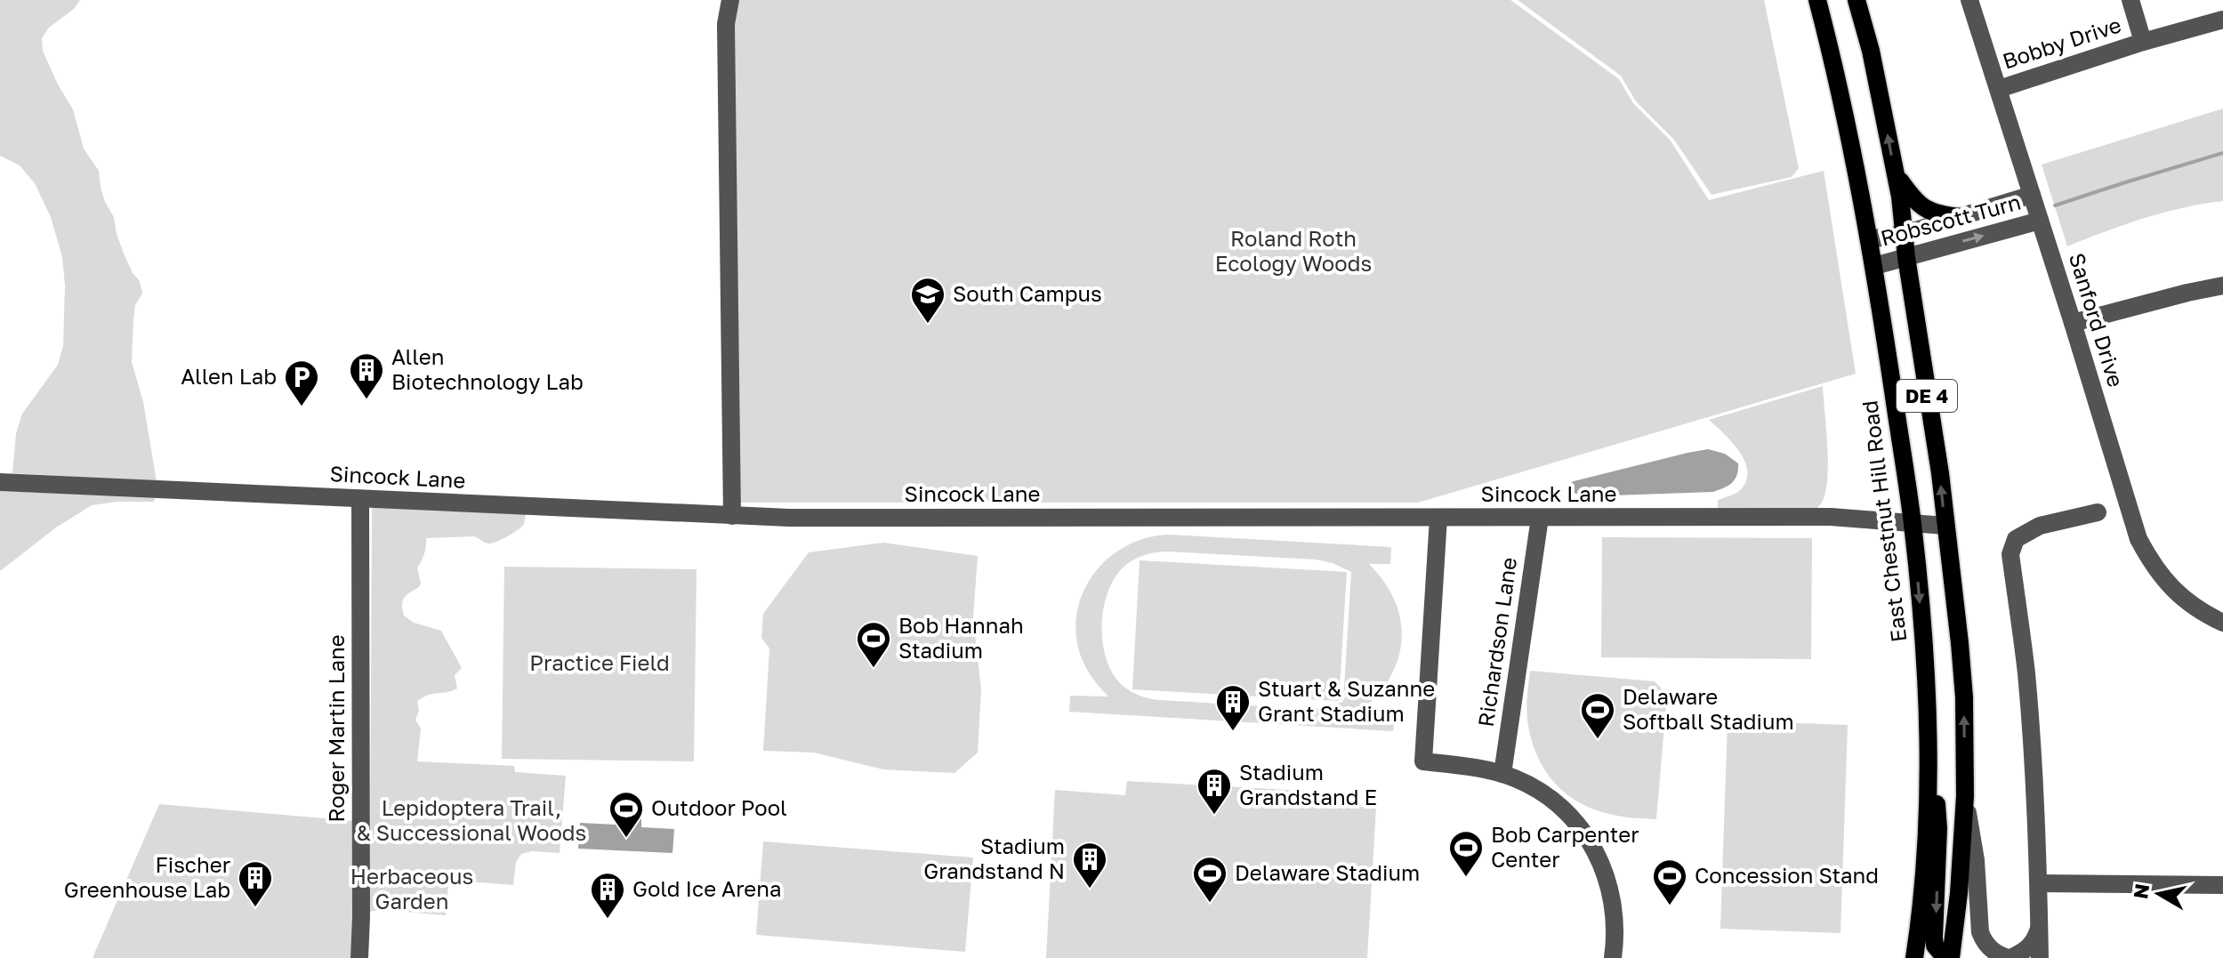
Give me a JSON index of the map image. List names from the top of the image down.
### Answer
{
  "streets": {
    "main road": ["DE 4", "East Chestnut Hill Road"],
    "street": [
      "Bobby Drive",
      "Robscott Turn",
      "Sanford Drive",
      "Sincock Lane",
      "Richardson Lane",
      "Roger Martin Lane"
    ]
  },
  "crossings": [
    ["Bobby Drive", "Sanford Drive"],
    ["Robscott Turn", "Sanford Drive"],
    ["Robscott Turn", "DE 4"],
    ["Robscott Turn", "East Chestnut Hill Road"],
    ["DE 4", "Sincock Lane"],
    ["Sincock Lane", "East Chestnut Hill Road"],
    ["Sincock Lane", "Richardson Lane"],
    ["Sincock Lane", "Roger Martin Lane"]
  ],
  "parks": [
    "Roland Roth Ecology Woods",
    "Practice Field",
    "Lepidoptera Trail, & Successional Woods",
    "Herbaceous Garden"
  ],
  "places": {
    "school or university": ["South Campus"],
    "building": [
      "Allen Biotechnology Lab",
      "Stuart & Suzanne Grant Stadium",
      "Stadium Grandstand E",
      "Stadium Grandstand N",
      "Fischer Greenhouse Lab",
      "Gold Ice Arena"
    ],
    "parking": ["Allen Lab"],
    "sports": [
      "Bob Hannah Stadium",
      "Delaware Softball Stadium",
      "Outdoor Pool",
      "Bob Carpenter Center",
      "Delaware Stadium",
      "Concession Stand"
    ]
  },
  "north": "left"
}
